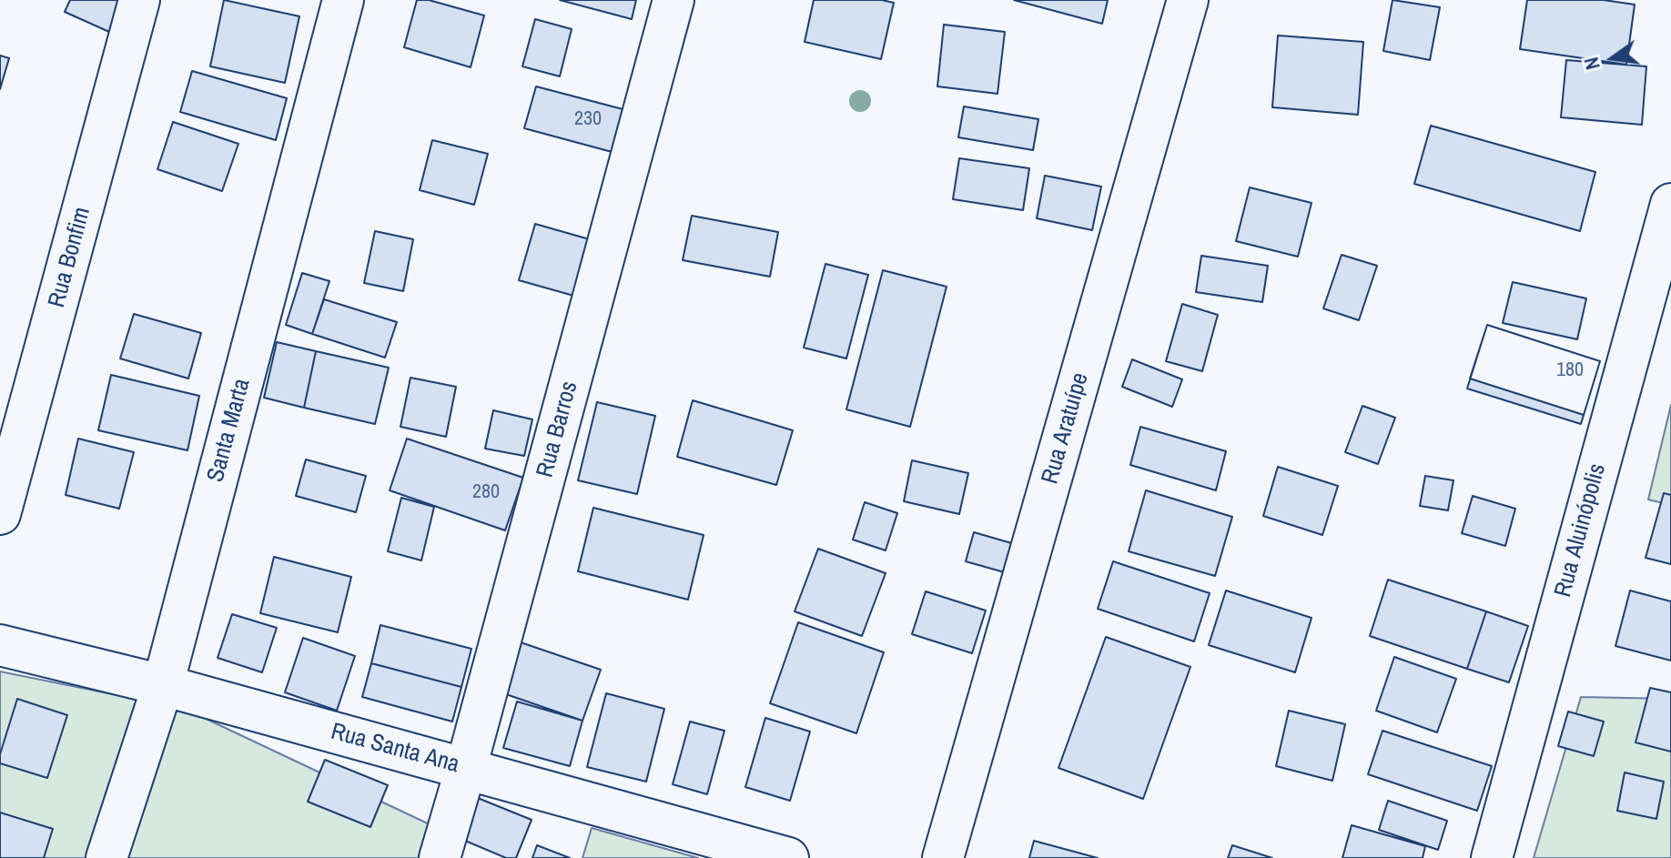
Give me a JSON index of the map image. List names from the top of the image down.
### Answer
{
  "streets": {
    "street": [
      "Rua Bonfim",
      "Rua Aratuípe",
      "Rua Barros",
      "Santa Marta",
      "Rua Aluinópolis",
      "Rua Santa Ana"
    ]
  },
  "crossings": [
    ["Rua Barros", "Rua Santa Ana"],
    ["Santa Marta", "Rua Santa Ana"]
  ],
  "house_numbers": ["230", "180", "280"],
  "north": "left"
}
